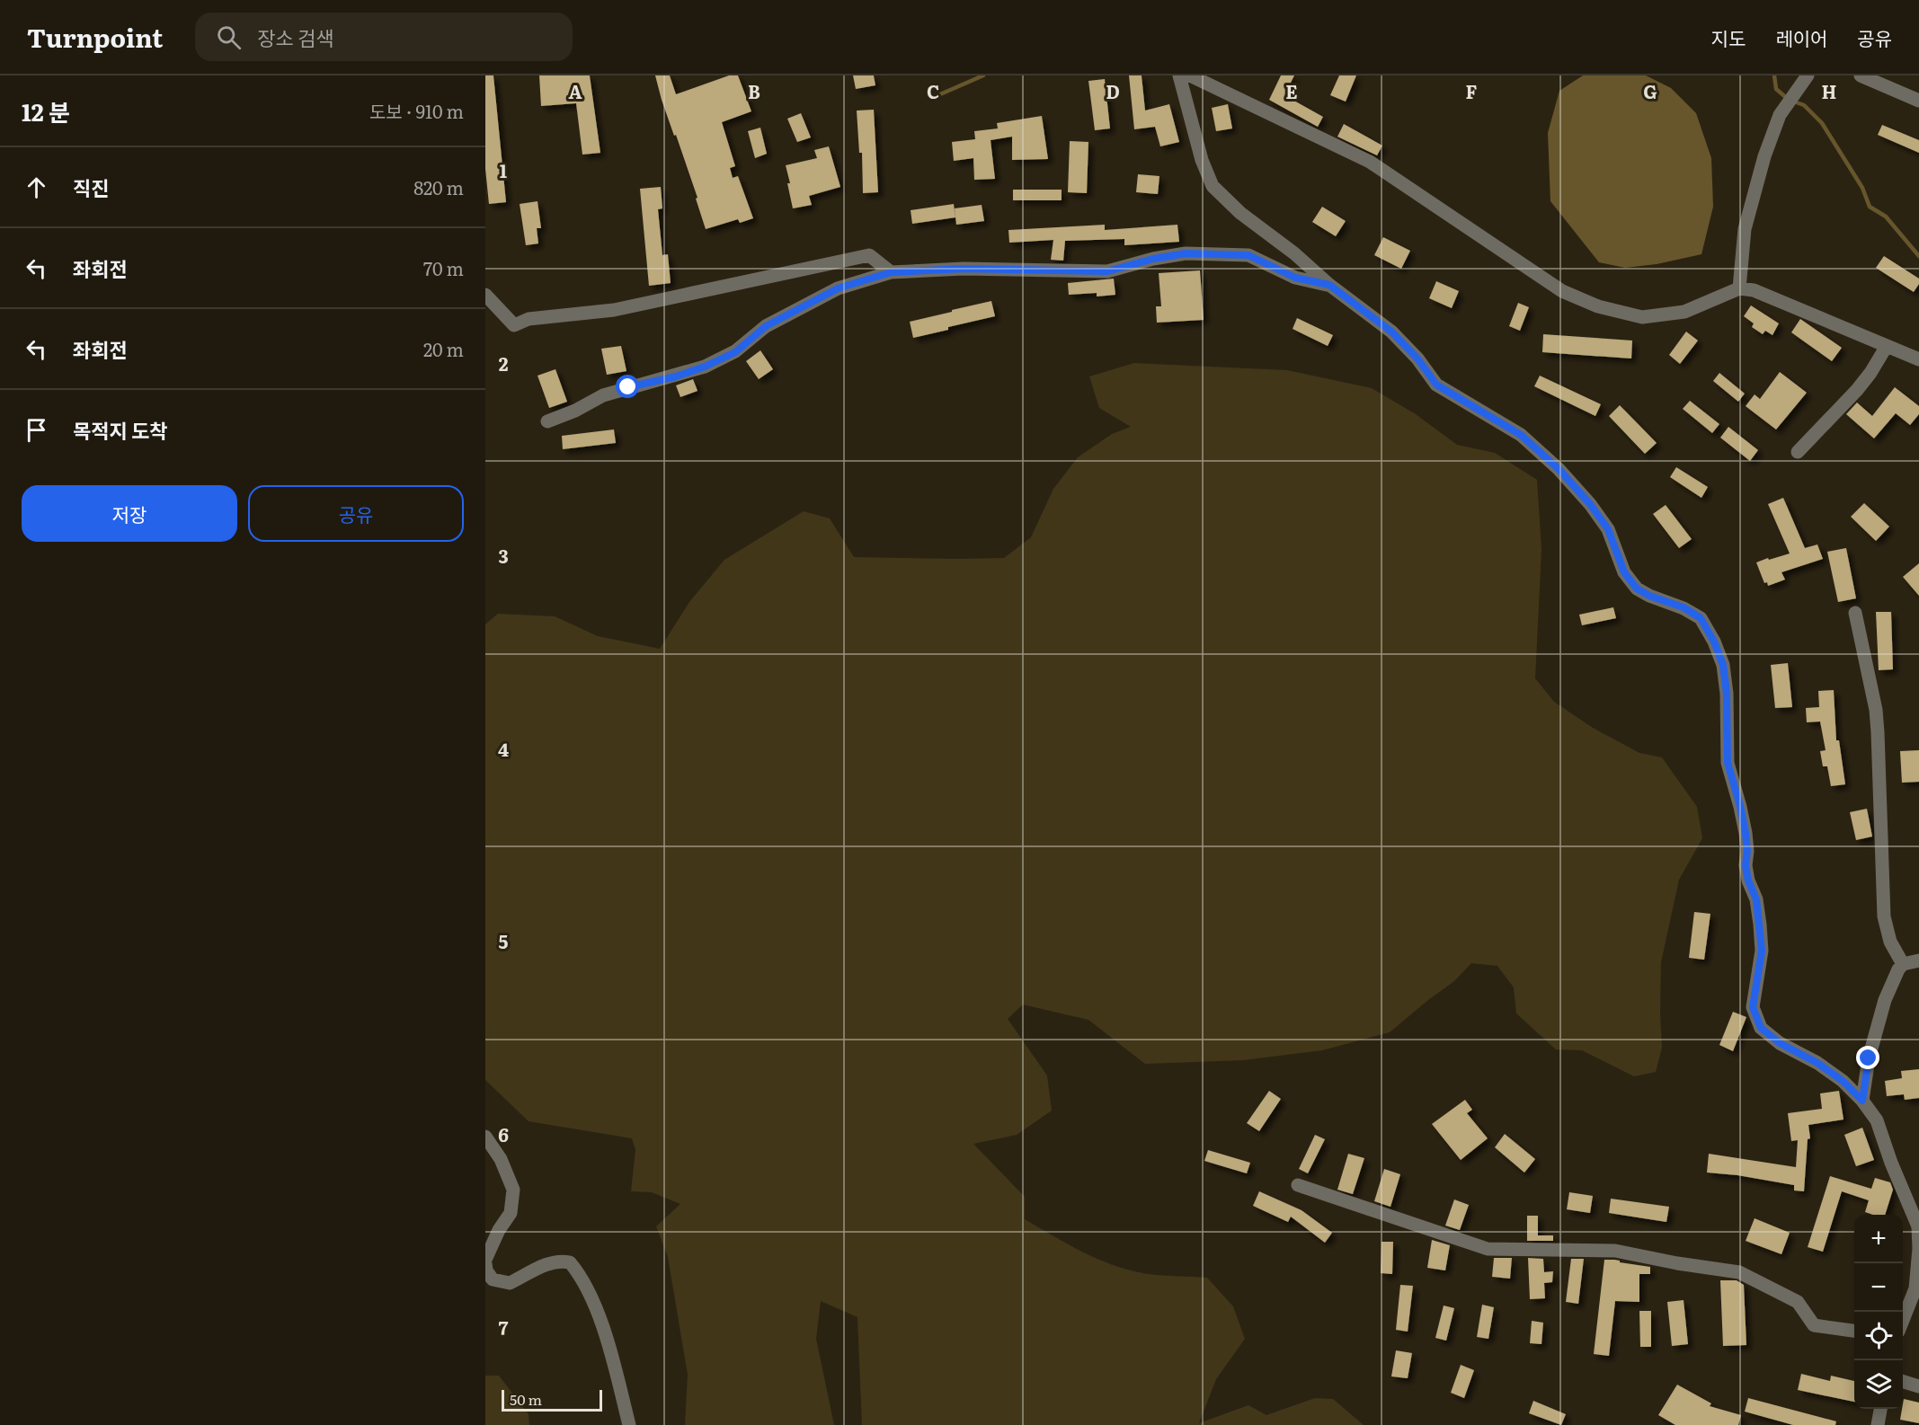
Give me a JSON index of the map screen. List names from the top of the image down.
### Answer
{
  "scale_bar": "50 m",
  "page": {
    "header": "Turnpoint",
    "search": "장소 검색",
    "nav": ["지도", "레이어", "공유"],
    "heading": ["12 분", "도보 · 910 m"],
    "list": [
      ["직진", "820 m"],
      ["좌회전", "70 m"],
      ["좌회전", "20 m"],
      "목적지 도착"
    ],
    "buttons": ["저장", "공유"],
    "map_buttons": ["+", "−"],
    "scale": "50 m"
  },
  "grid": {
    "columns": [
      "A",
      "B",
      "C",
      "D",
      "E",
      "F",
      "G",
      "H"
    ],
    "rows": [
      "1",
      "2",
      "3",
      "4",
      "5",
      "6",
      "7"
    ]
  }
}
